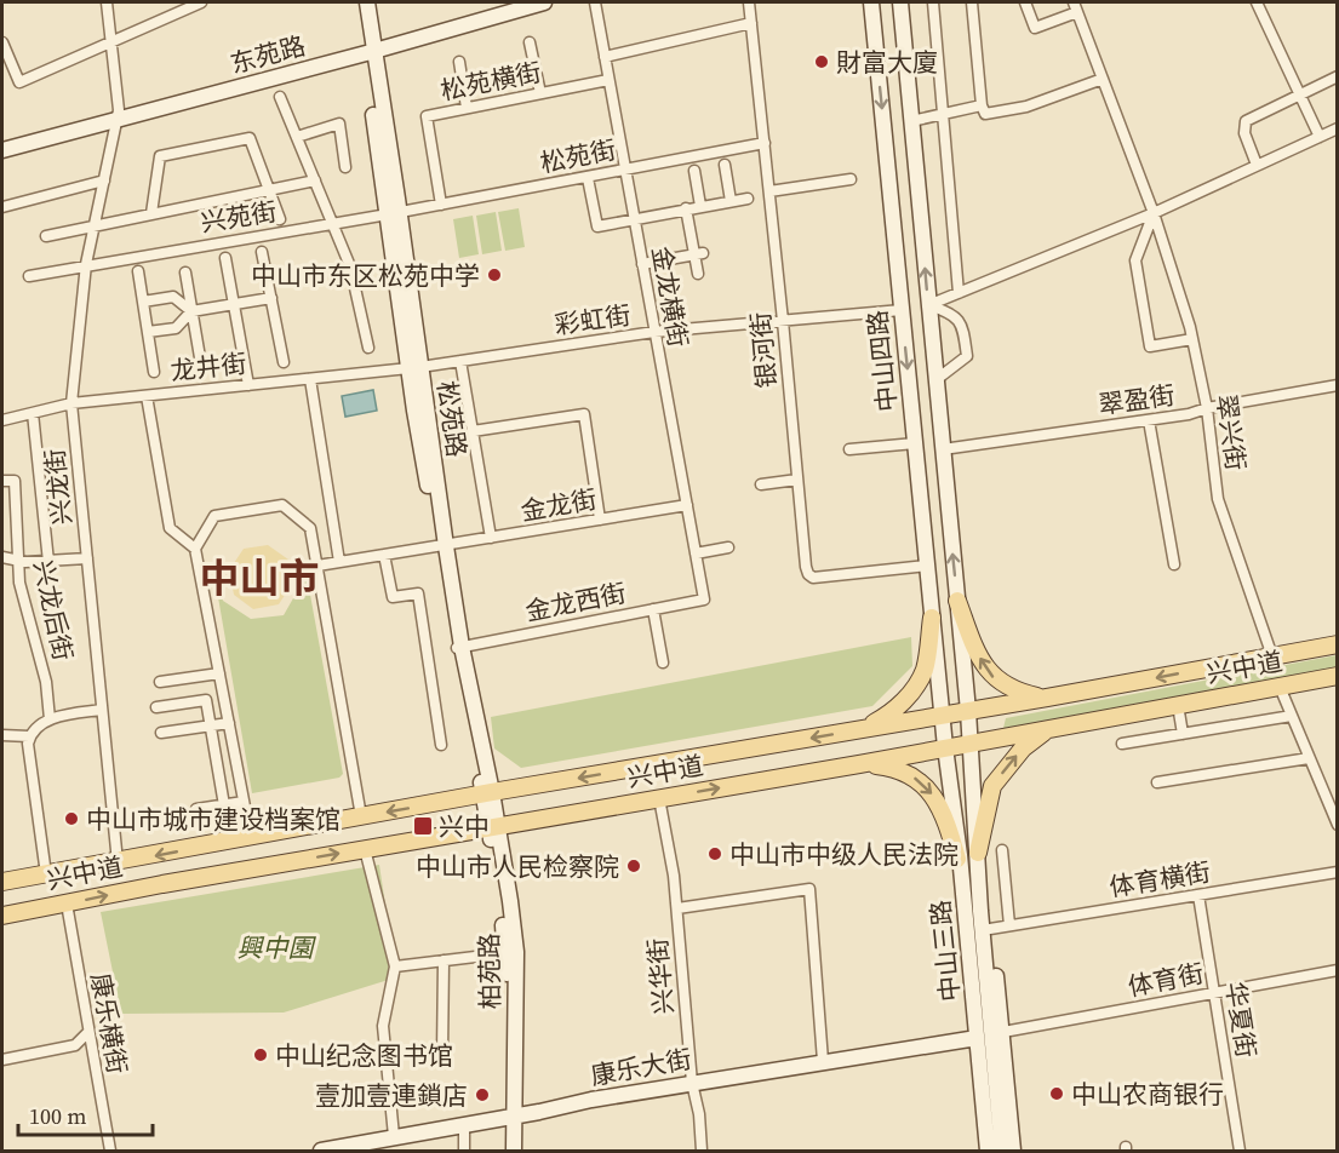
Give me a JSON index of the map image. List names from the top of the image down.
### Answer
{
  "streets": {
    "main road": ["兴中道"],
    "street": [
      "东苑路",
      "松苑横街",
      "松苑街",
      "兴苑街",
      "金龙横街",
      "彩虹街",
      "银河街",
      "中山四路",
      "龙井街",
      "翠盈街",
      "松苑路",
      "翠兴街",
      "兴龙街",
      "金龙街",
      "金龙西街",
      "兴龙后街",
      "体育横街",
      "中山三路",
      "柏苑路",
      "兴华街",
      "体育街",
      "华夏街",
      "康乐横街",
      "康乐大街"
    ]
  },
  "crossings": [
    ["东苑路", "松苑路"],
    ["东苑路", "兴龙街"],
    ["松苑横街", "松苑街"],
    ["松苑横街", "金龙横街"],
    ["松苑街", "兴苑街"],
    ["松苑街", "金龙横街"],
    ["松苑街", "银河街"],
    ["松苑街", "松苑路"],
    ["兴苑街", "松苑路"],
    ["兴苑街", "兴龙街"],
    ["金龙横街", "彩虹街"],
    ["金龙横街", "金龙街"],
    ["金龙横街", "金龙西街"],
    ["彩虹街", "银河街"],
    ["彩虹街", "中山四路"],
    ["彩虹街", "龙井街"],
    ["彩虹街", "松苑路"],
    ["银河街", "中山四路"],
    ["中山四路", "翠盈街"],
    ["中山四路", "兴中道"],
    ["中山四路", "中山三路"],
    ["龙井街", "松苑路"],
    ["龙井街", "兴龙街"],
    ["翠盈街", "翠兴街"],
    ["松苑路", "金龙街"],
    ["松苑路", "金龙西街"],
    ["松苑路", "兴中道"],
    ["松苑路", "柏苑路"],
    ["翠兴街", "兴中道"],
    ["兴龙街", "兴中道"],
    ["兴中道", "中山三路"],
    ["兴中道", "柏苑路"],
    ["兴中道", "兴华街"],
    ["兴中道", "康乐横街"],
    ["体育横街", "中山三路"],
    ["体育横街", "华夏街"],
    ["中山三路", "体育街"],
    ["中山三路", "康乐大街"],
    ["柏苑路", "康乐大街"],
    ["兴华街", "康乐大街"],
    ["体育街", "华夏街"]
  ],
  "districts": ["中山市"],
  "parks": ["興中園"],
  "places": {
    "other": [
      "財富大廈",
      "中山市东区松苑中学",
      "中山市城市建设档案馆",
      "中山市中级人民法院",
      "中山市人民检察院",
      "中山纪念图书馆",
      "中山农商银行",
      "壹加壹連鎖店"
    ],
    "transit": ["兴中"]
  },
  "scale_bar": "100 m"
}
